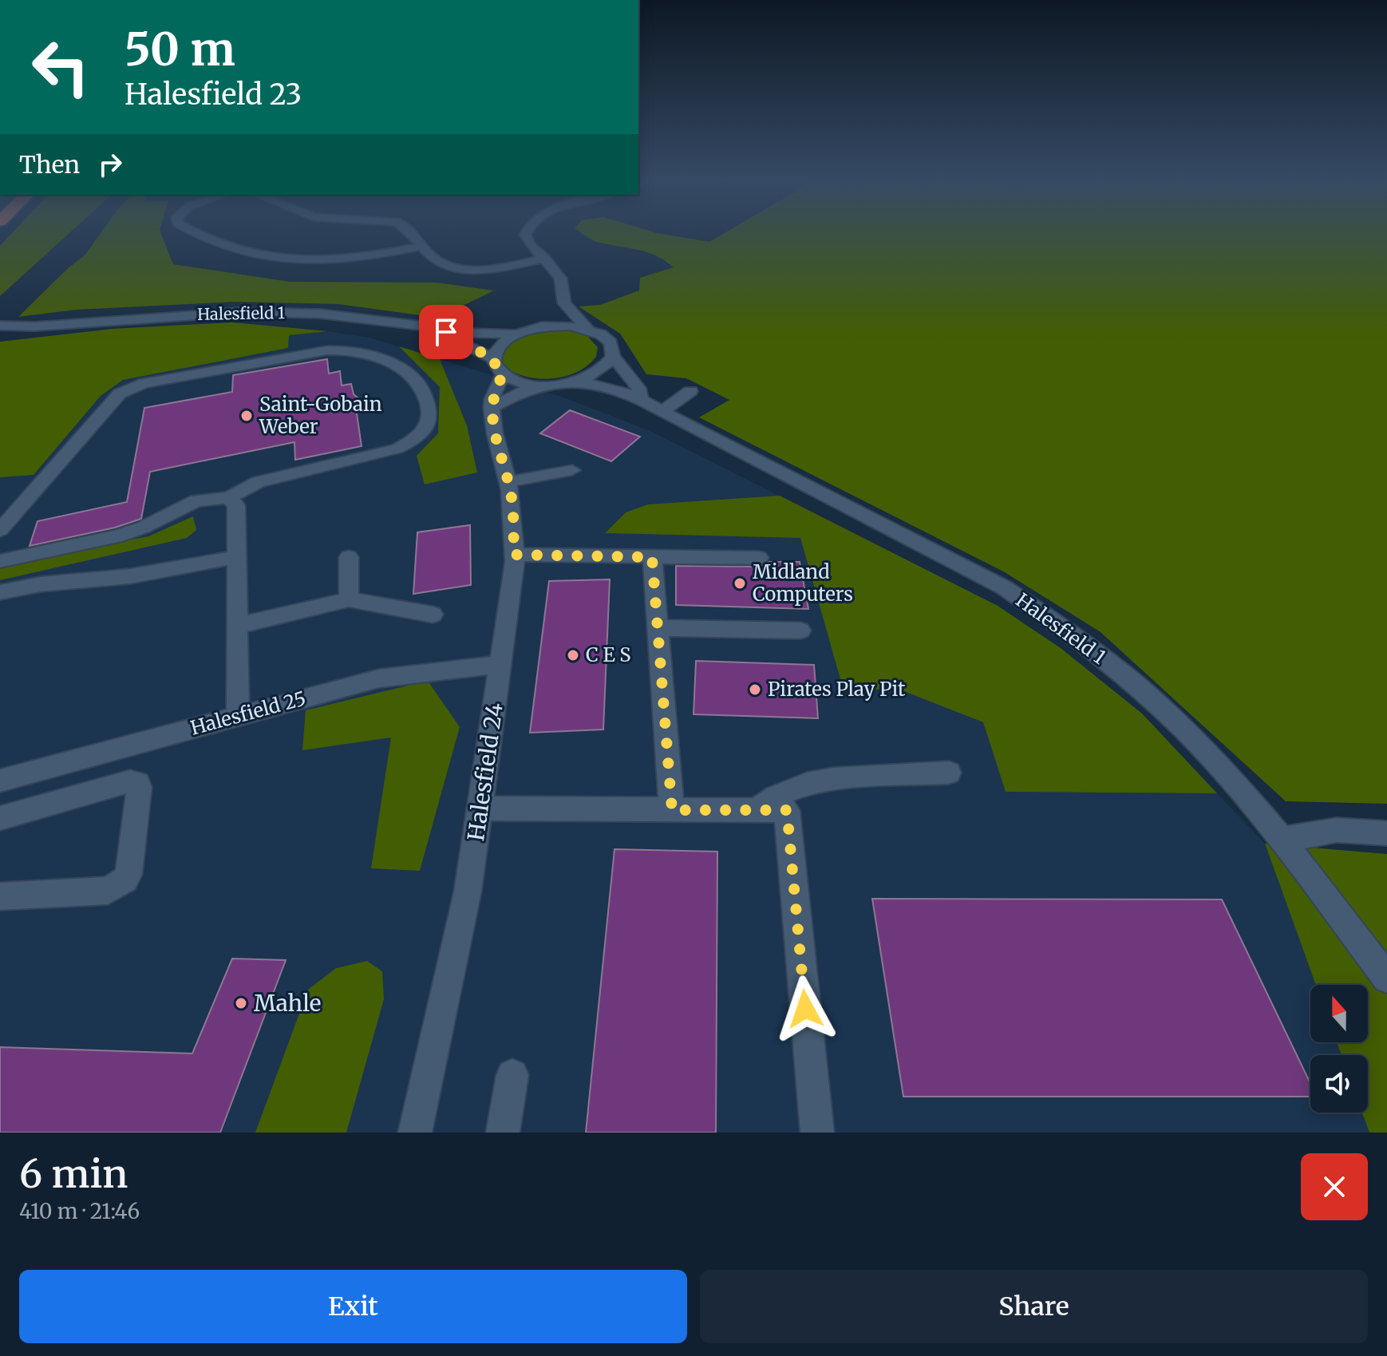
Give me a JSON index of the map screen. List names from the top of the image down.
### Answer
{
  "streets": {
    "street": ["Halesfield 1", "Halesfield 25", "Halesfield 24"]
  },
  "crossings": [
    ["Halesfield 1", "Halesfield 24"],
    ["Halesfield 25", "Halesfield 24"]
  ],
  "places": [
    "Saint-Gobain Weber",
    "Midland Computers",
    "C E S",
    "Pirates Play Pit",
    "Mahle"
  ],
  "north": "top",
  "page": {
    "turn": ["50 m", "Halesfield 23"],
    "then": "Then",
    "heading": ["6 min", "410 m · 21:46"],
    "buttons": ["Exit", "Share"]
  }
}
